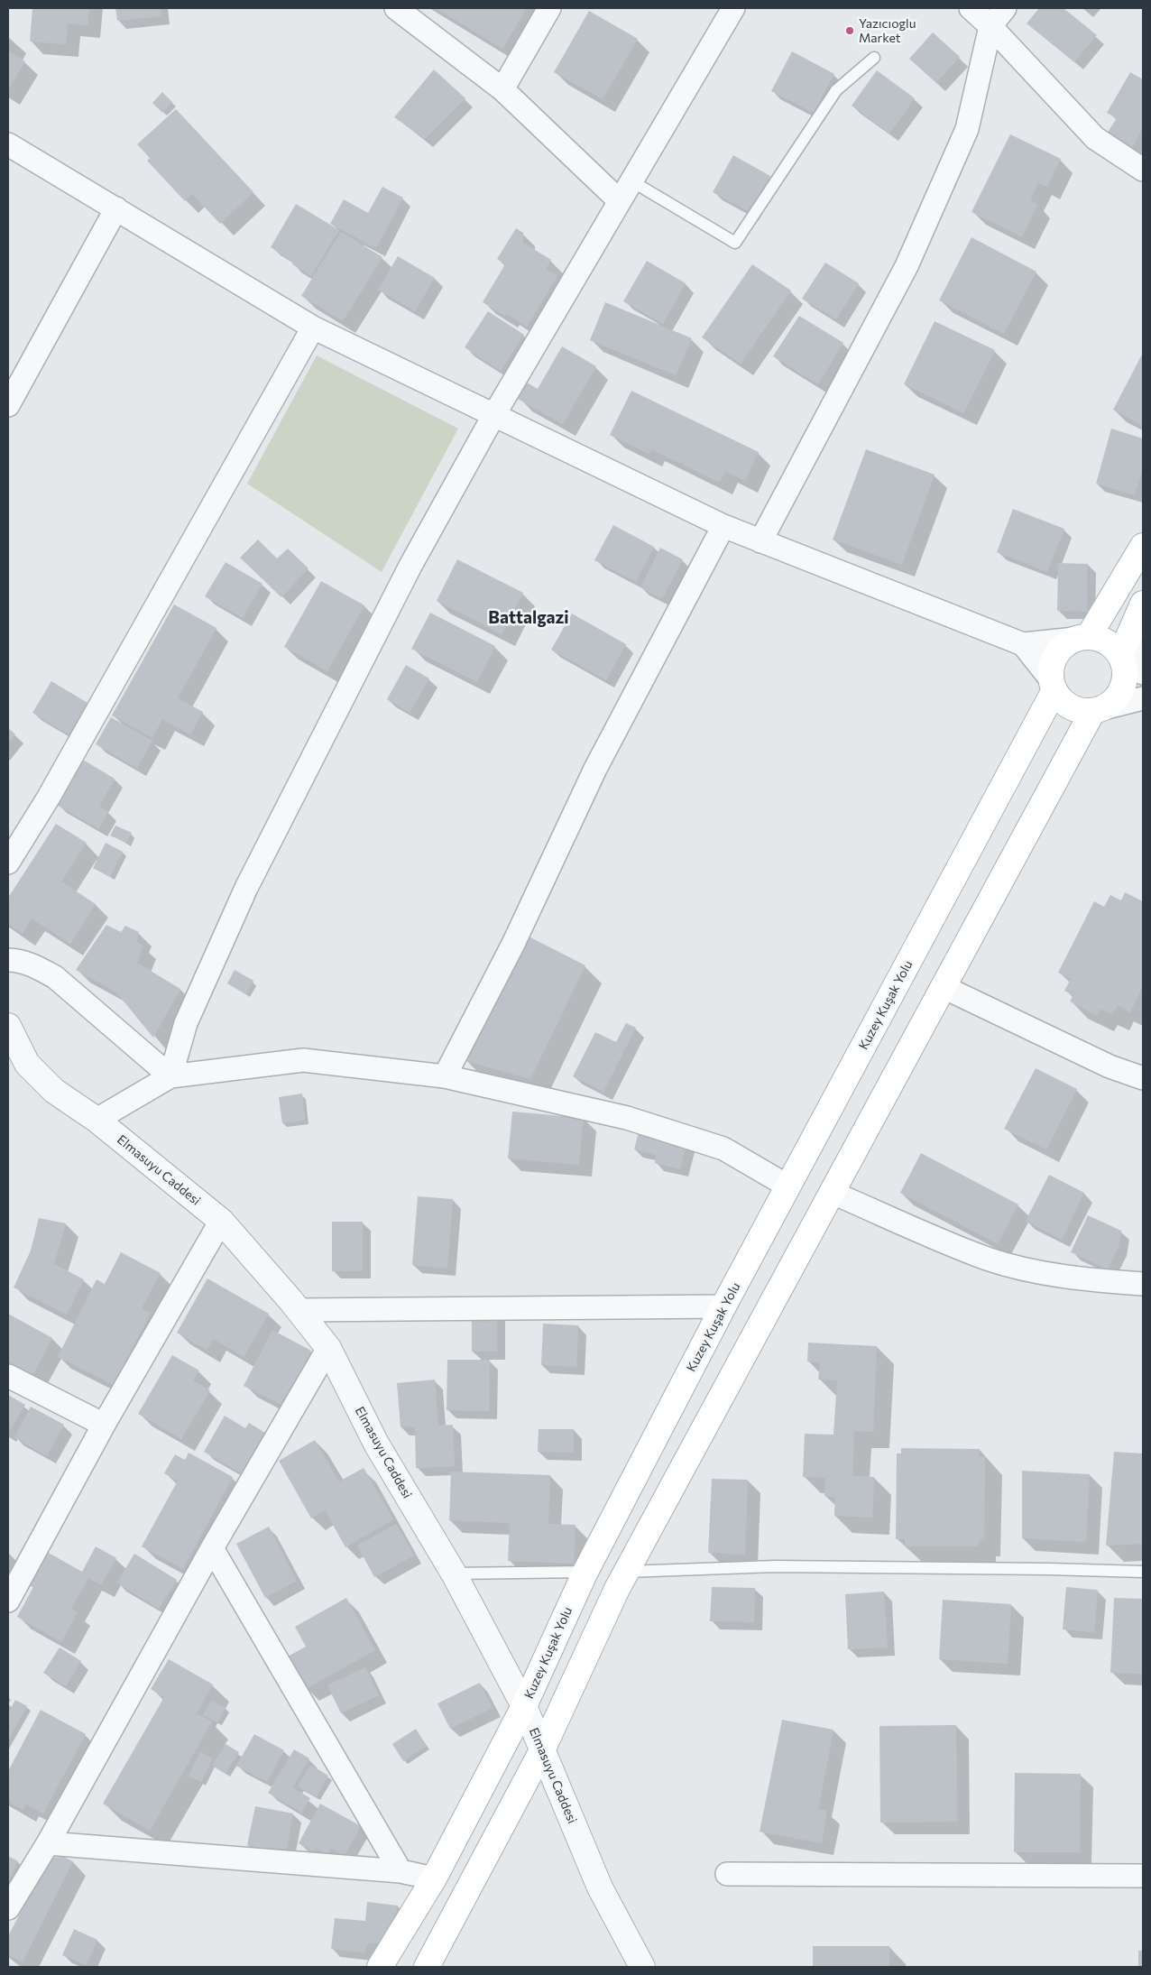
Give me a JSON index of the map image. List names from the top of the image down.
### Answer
{
  "streets": {
    "main road": ["Kuzey Kuşak Yolu"],
    "street": ["Elmasuyu Caddesi"]
  },
  "crossings": [
    ["Kuzey Kuşak Yolu", "Elmasuyu Caddesi"]
  ],
  "districts": ["Battalgazi"],
  "places": ["Yazıcıoglu Market"]
}
